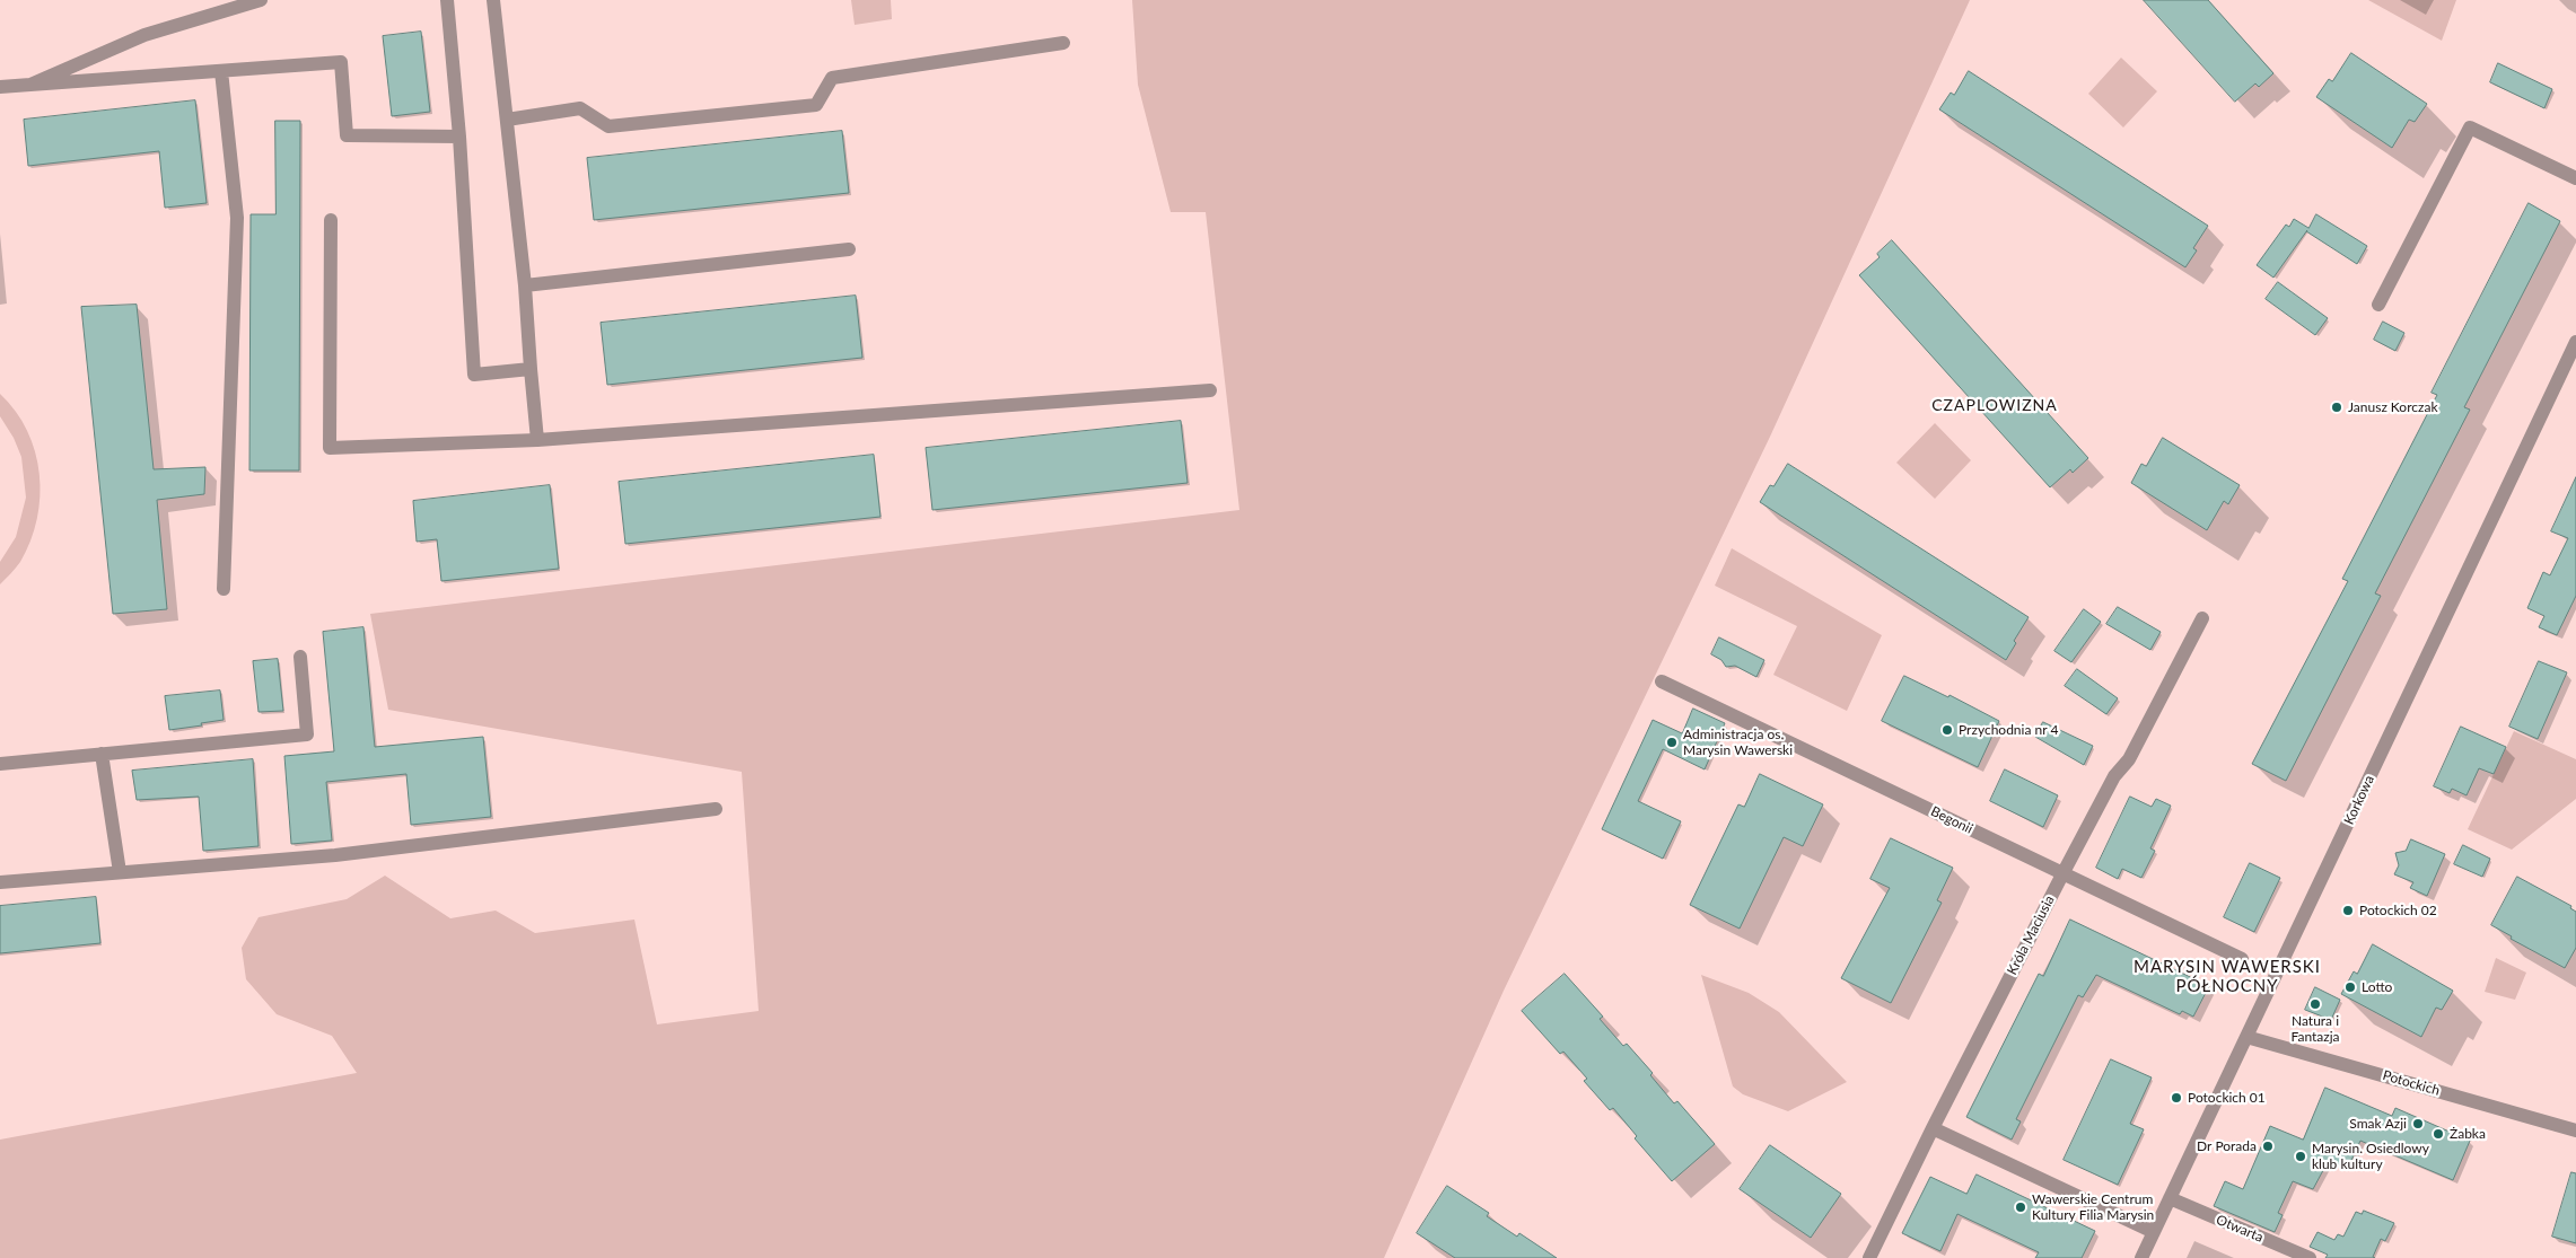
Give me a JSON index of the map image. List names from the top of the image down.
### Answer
{
  "streets": {
    "street": [
      "Korkowa",
      "Begonii",
      "Króla Maciusia",
      "Potockich",
      "Otwarta"
    ]
  },
  "crossings": [
    ["Korkowa", "Potockich"],
    ["Korkowa", "Otwarta"],
    ["Begonii", "Króla Maciusia"]
  ],
  "districts": ["CZAPLOWIZNA", "MARYSIN WAWERSKI PÓŁNOCNY"],
  "places": [
    "Janusz Korczak",
    "Przychodnia nr 4",
    "Administracja os. Marysin Wawerski",
    "Potockich 02",
    "Lotto",
    "Natura i Fantazja",
    "Potockich 01",
    "Smak Azji",
    "Żabka",
    "Dr Porada",
    "Marysin. Osiedlowy klub kultury",
    "Wawerskie Centrum Kultury Filia Marysin"
  ]
}
